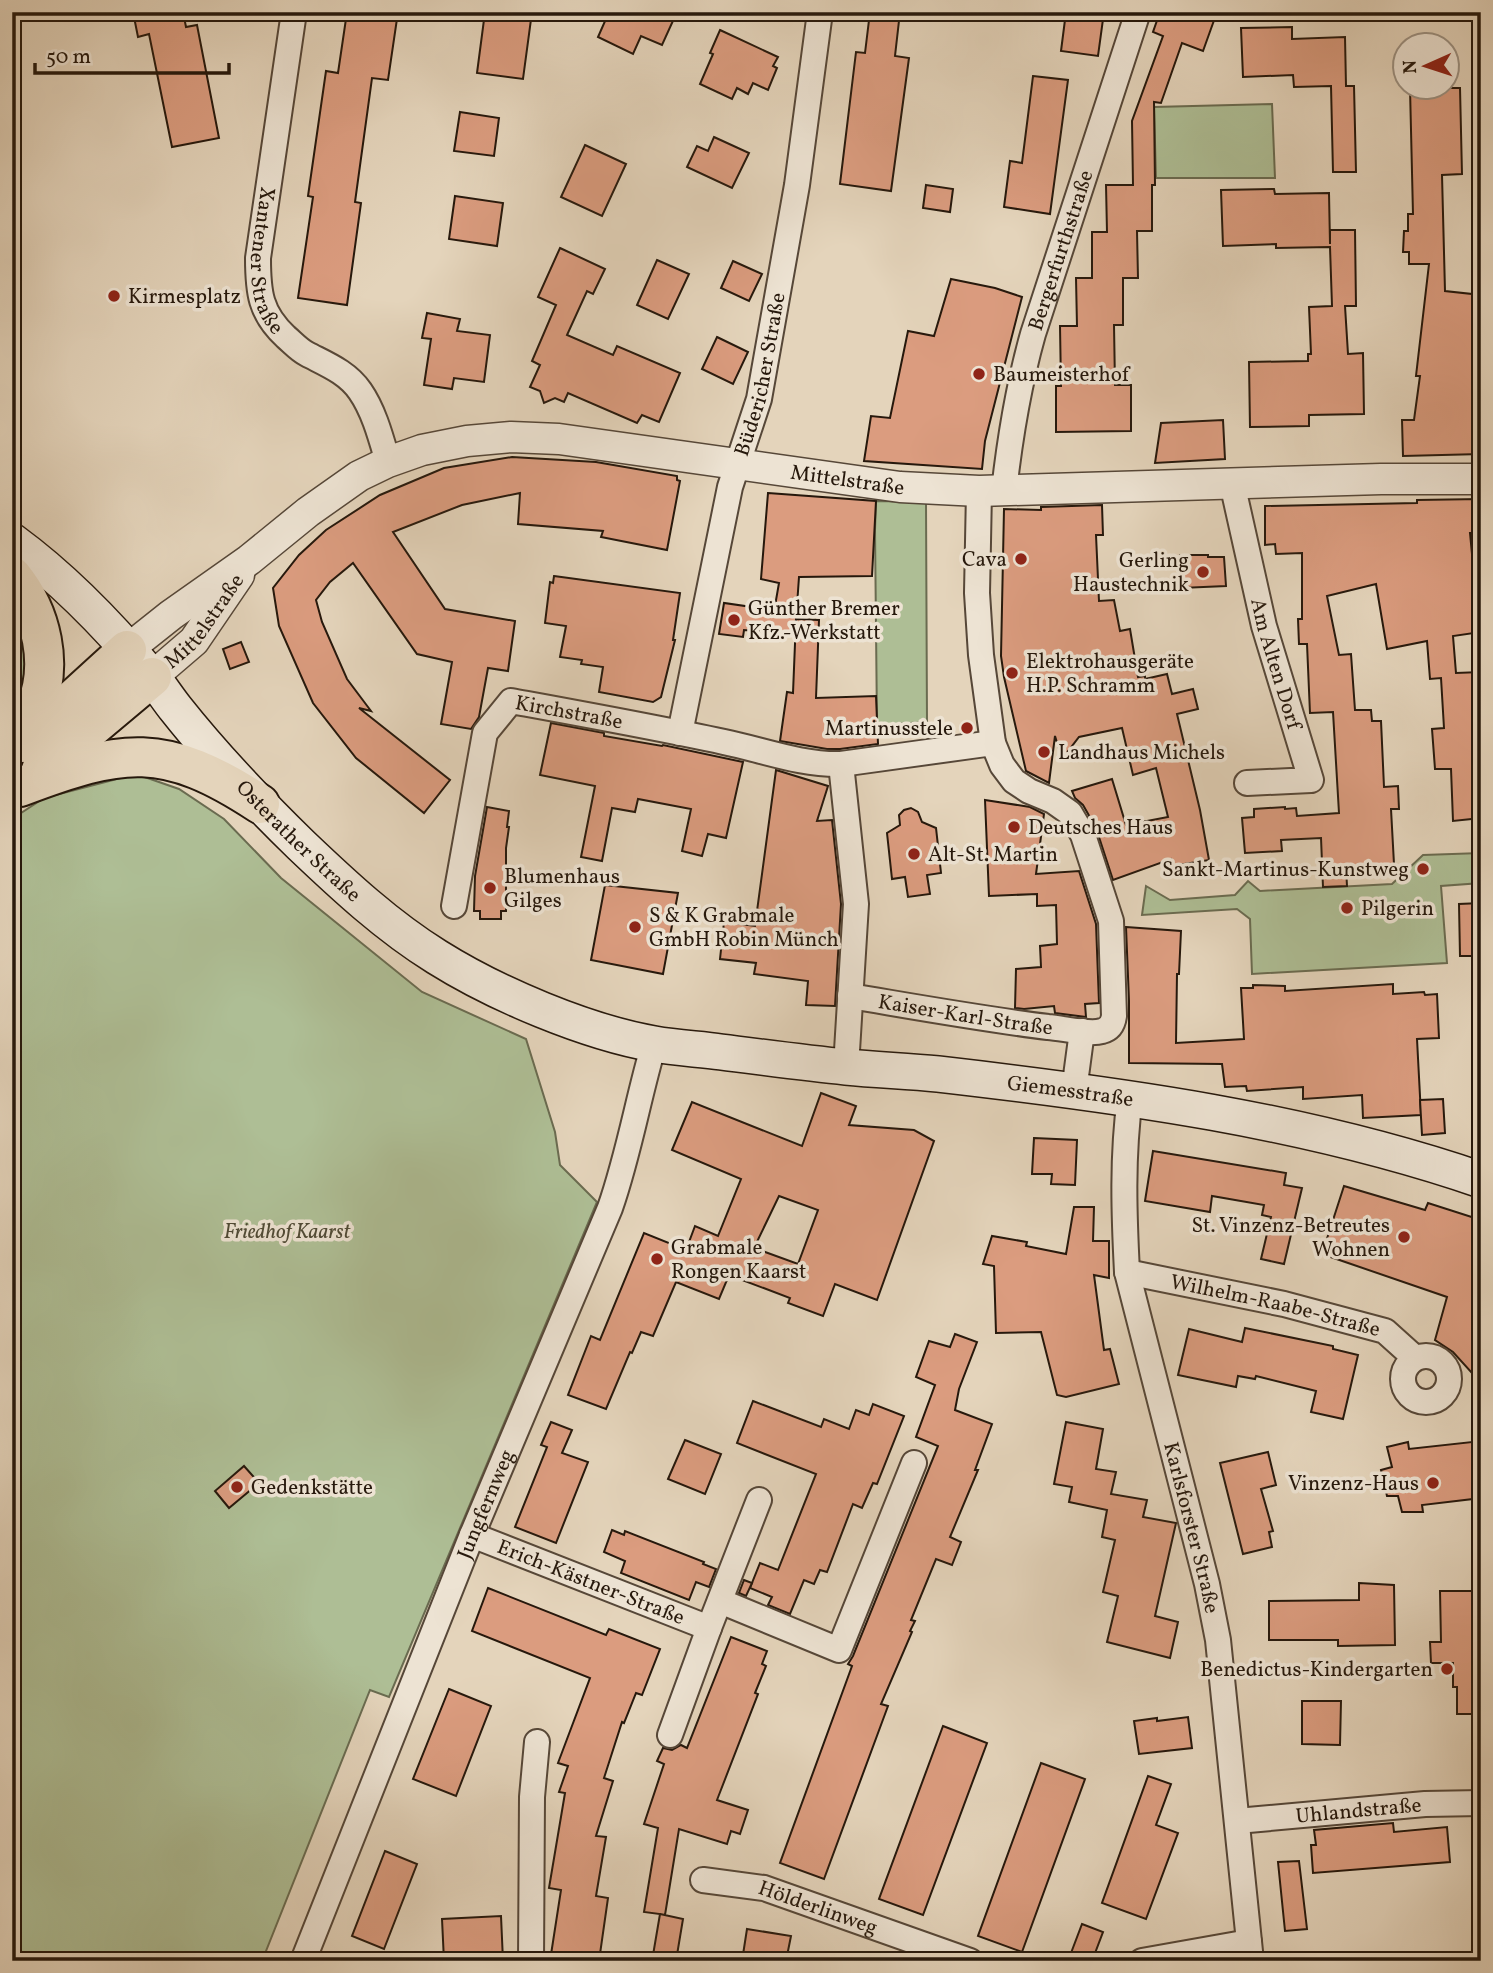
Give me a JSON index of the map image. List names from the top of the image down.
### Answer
{
  "streets": {
    "main road": ["Osterather Straße", "Giemesstraße"],
    "street": [
      "Bergerfurthstraße",
      "Xantener Straße",
      "Büdericher Straße",
      "Mittelstraße",
      "Am Alten Dorf",
      "Kirchstraße",
      "Kaiser-Karl-Straße",
      "Wilhelm-Raabe-Straße",
      "Jungfernweg",
      "Karlsforster Straße",
      "Erich-Kästner-Straße",
      "Uhlandstraße",
      "Hölderlinweg"
    ]
  },
  "crossings": [
    ["Bergerfurthstraße", "Mittelstraße"],
    ["Bergerfurthstraße", "Kaiser-Karl-Straße"],
    ["Xantener Straße", "Mittelstraße"],
    ["Büdericher Straße", "Mittelstraße"],
    ["Büdericher Straße", "Kirchstraße"],
    ["Mittelstraße", "Am Alten Dorf"],
    ["Mittelstraße", "Osterather Straße"],
    ["Mittelstraße", "Kaiser-Karl-Straße"],
    ["Kirchstraße", "Kaiser-Karl-Straße"],
    ["Osterather Straße", "Giemesstraße"],
    ["Osterather Straße", "Jungfernweg"],
    ["Kaiser-Karl-Straße", "Giemesstraße"],
    ["Giemesstraße", "Jungfernweg"],
    ["Giemesstraße", "Karlsforster Straße"],
    ["Wilhelm-Raabe-Straße", "Karlsforster Straße"],
    ["Jungfernweg", "Erich-Kästner-Straße"],
    ["Karlsforster Straße", "Uhlandstraße"]
  ],
  "parks": ["Friedhof Kaarst"],
  "places": [
    "Kirmesplatz",
    "Baumeisterhof",
    "Cava",
    "Gerling Haustechnik",
    "Günther Bremer Kfz.-Werkstatt",
    "Elektrohausgeräte H.P. Schramm",
    "Martinusstele",
    "Landhaus Michels",
    "Deutsches Haus",
    "Alt-St. Martin",
    "Sankt-Martinus-Kunstweg",
    "Blumenhaus Gilges",
    "Pilgerin",
    "S & K Grabmale GmbH Robin Münch",
    "St. Vinzenz-Betreutes Wohnen",
    "Grabmale Rongen Kaarst",
    "Vinzenz-Haus",
    "Gedenkstätte",
    "Benedictus-Kindergarten"
  ],
  "scale_bar": "50 m",
  "north": "left"
}
